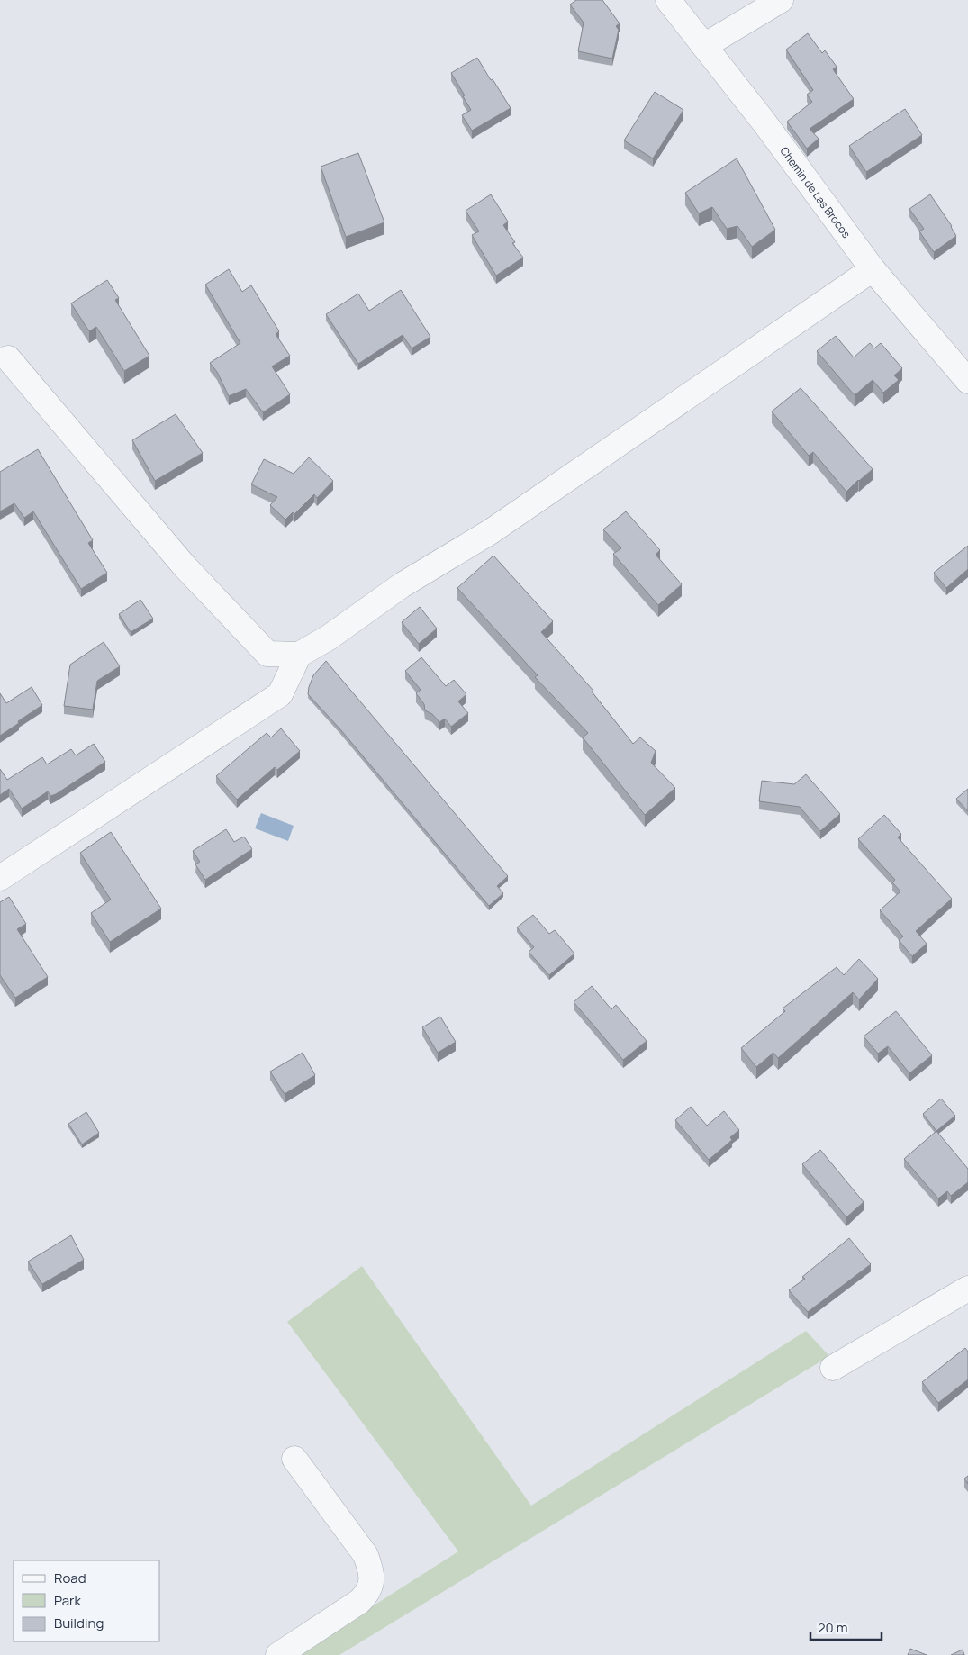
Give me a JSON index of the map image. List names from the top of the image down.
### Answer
{
  "streets": {
    "street": ["Chemin de Las Brocos"]
  },
  "legend": ["Road", "Park", "Building"],
  "scale_bar": "20 m"
}
